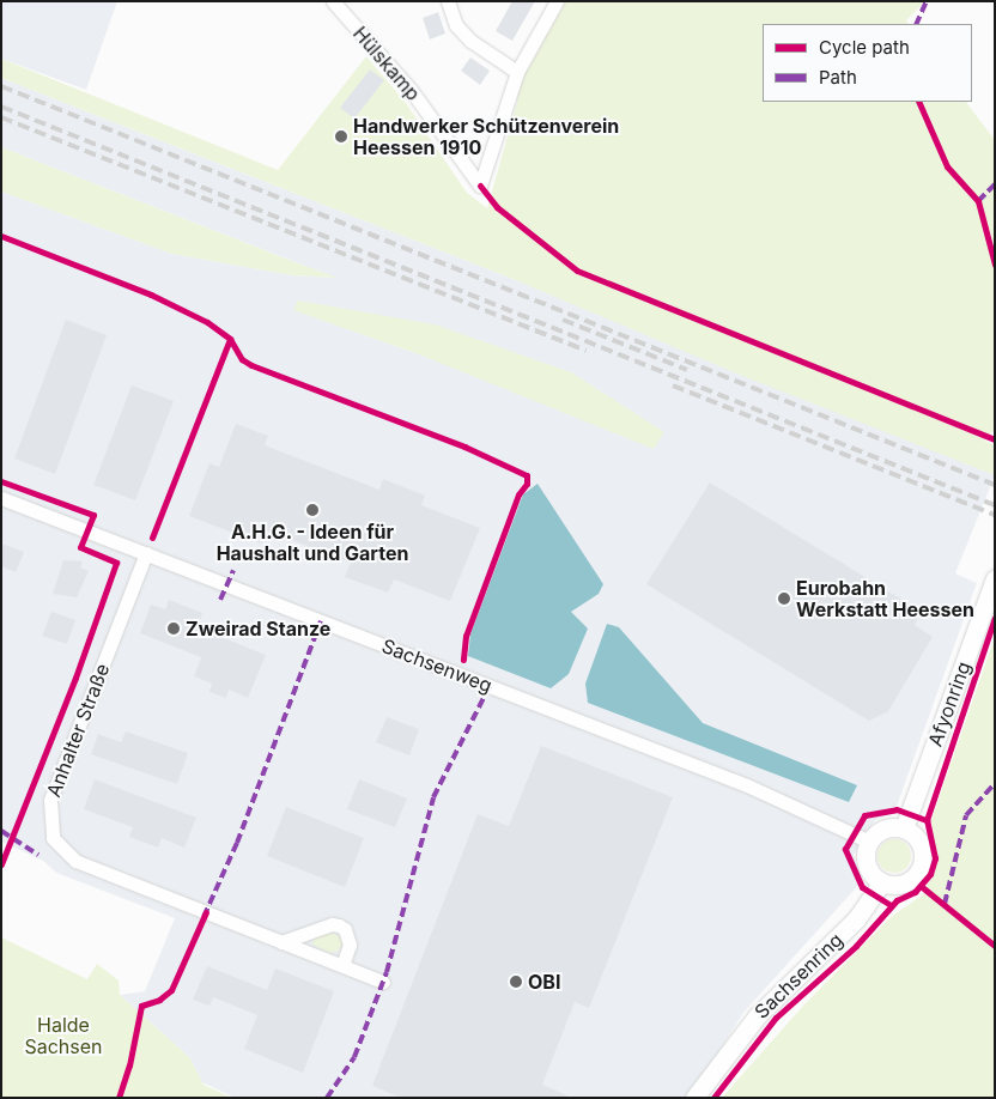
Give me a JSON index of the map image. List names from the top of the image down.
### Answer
{
  "streets": {
    "street": [
      "Hülskamp",
      "Sachsenweg",
      "Afyonring",
      "Anhalter Straße",
      "Sachsenring"
    ]
  },
  "crossings": [
    ["Sachsenweg", "Afyonring"],
    ["Sachsenweg", "Anhalter Straße"],
    ["Sachsenweg", "Sachsenring"],
    ["Afyonring", "Sachsenring"]
  ],
  "parks": ["Halde Sachsen"],
  "places": [
    "Handwerker Schützenverein Heessen 1910",
    "A.H.G. - Ideen für Haushalt und Garten",
    "Eurobahn Werkstatt Heessen",
    "Zweirad Stanze",
    "OBI"
  ],
  "legend": ["Cycle path", "Path"]
}
